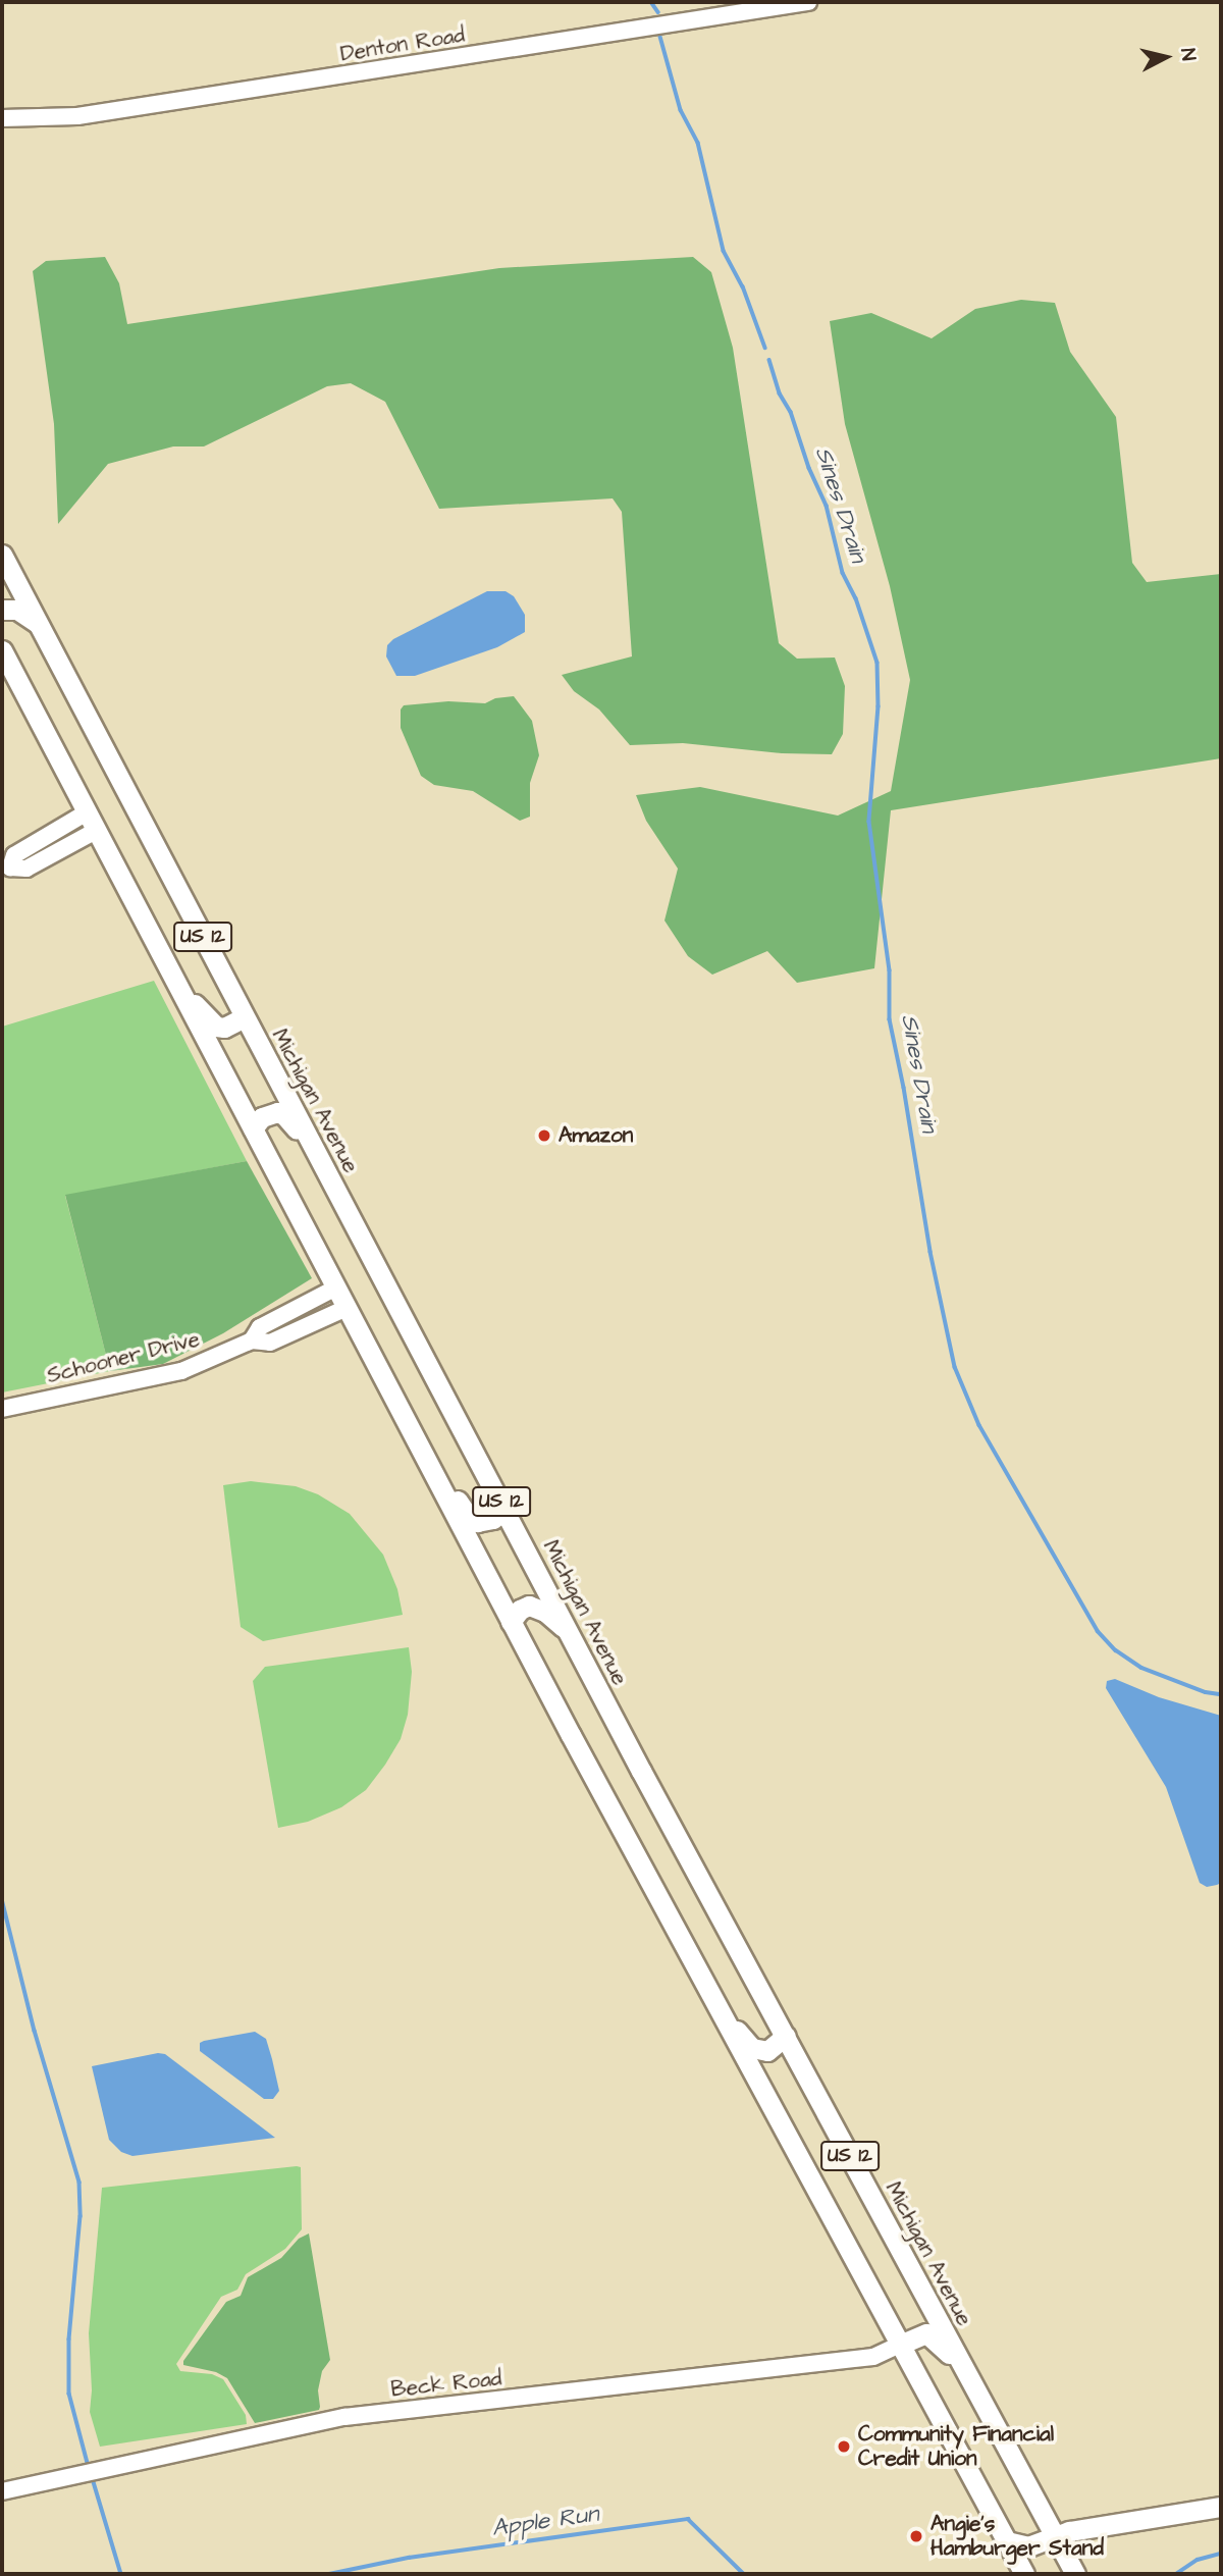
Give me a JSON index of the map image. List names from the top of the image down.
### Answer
{
  "streets": {
    "main road": ["US 12", "Michigan Avenue"],
    "street": ["Denton Road", "Schooner Drive", "Beck Road"]
  },
  "crossings": [
    ["US 12", "Schooner Drive"],
    ["US 12", "Beck Road"]
  ],
  "water": ["Sines Drain", "Apple Run"],
  "places": ["Amazon", "Community Financial Credit Union", "Angie's Hamburger Stand"],
  "north": "right"
}
